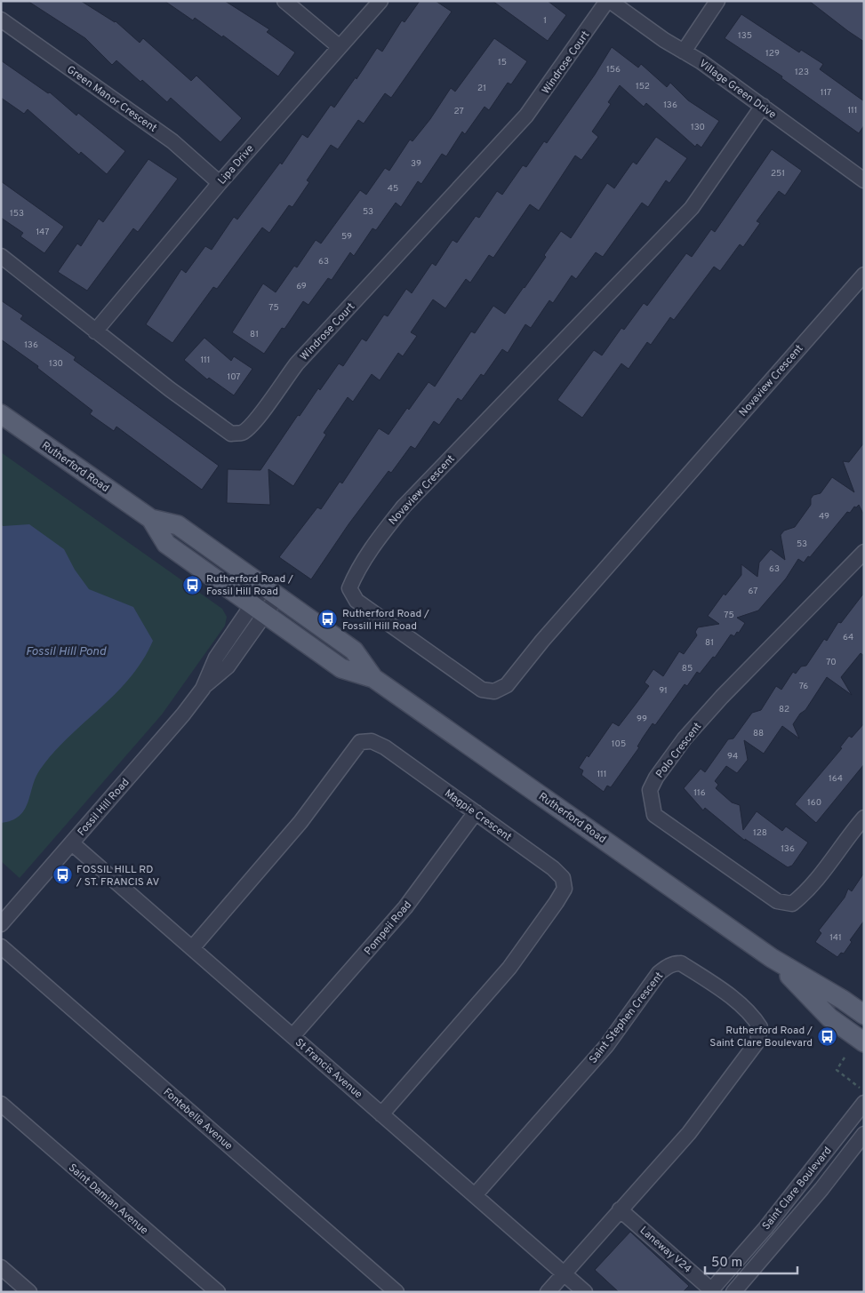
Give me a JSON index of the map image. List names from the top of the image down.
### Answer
{
  "streets": {
    "main road": ["Rutherford Road"],
    "street": [
      "Windrose Court",
      "Village Green Drive",
      "Green Manor Crescent",
      "Lipa Drive",
      "Novaview Crescent",
      "Polo Crescent",
      "Fossil Hill Road",
      "Magpie Crescent",
      "Pompeii Road",
      "Saint Stephen Crescent",
      "St Francis Avenue",
      "Fontebella Avenue",
      "Saint Clare Boulevard",
      "Saint Damian Avenue",
      "Laneway V24"
    ]
  },
  "crossings": [
    ["Windrose Court", "Village Green Drive"],
    ["Windrose Court", "Lipa Drive"],
    ["Village Green Drive", "Novaview Crescent"],
    ["Green Manor Crescent", "Lipa Drive"],
    ["Rutherford Road", "Fossil Hill Road"],
    ["Fossil Hill Road", "St Francis Avenue"],
    ["Magpie Crescent", "Pompeii Road"],
    ["Magpie Crescent", "St Francis Avenue"],
    ["Pompeii Road", "St Francis Avenue"],
    ["Saint Stephen Crescent", "St Francis Avenue"],
    ["Saint Stephen Crescent", "Laneway V24"],
    ["Saint Clare Boulevard", "Laneway V24"]
  ],
  "water": ["Fossil Hill Pond"],
  "places": {
    "bus stop": [
      "Rutherford Road / Fossil Hill Road",
      "Rutherford Road / Fossill Hill Road",
      "FOSSIL HILL RD / ST. FRANCIS AV",
      "Rutherford Road / Saint Clare Boulevard"
    ]
  },
  "house_numbers": [
    "1",
    "135",
    "129",
    "15",
    "156",
    "123",
    "152",
    "21",
    "117",
    "136",
    "111",
    "27",
    "130",
    "39",
    "251",
    "45",
    "53",
    "153",
    "147",
    "59",
    "63",
    "69",
    "75",
    "81",
    "136",
    "111",
    "130",
    "107",
    "49",
    "53",
    "63",
    "67",
    "75",
    "64",
    "81",
    "70",
    "85",
    "76",
    "91",
    "82",
    "99",
    "88",
    "105",
    "94",
    "111",
    "164",
    "116",
    "160",
    "128",
    "136",
    "141"
  ],
  "scale_bar": "50 m"
}
